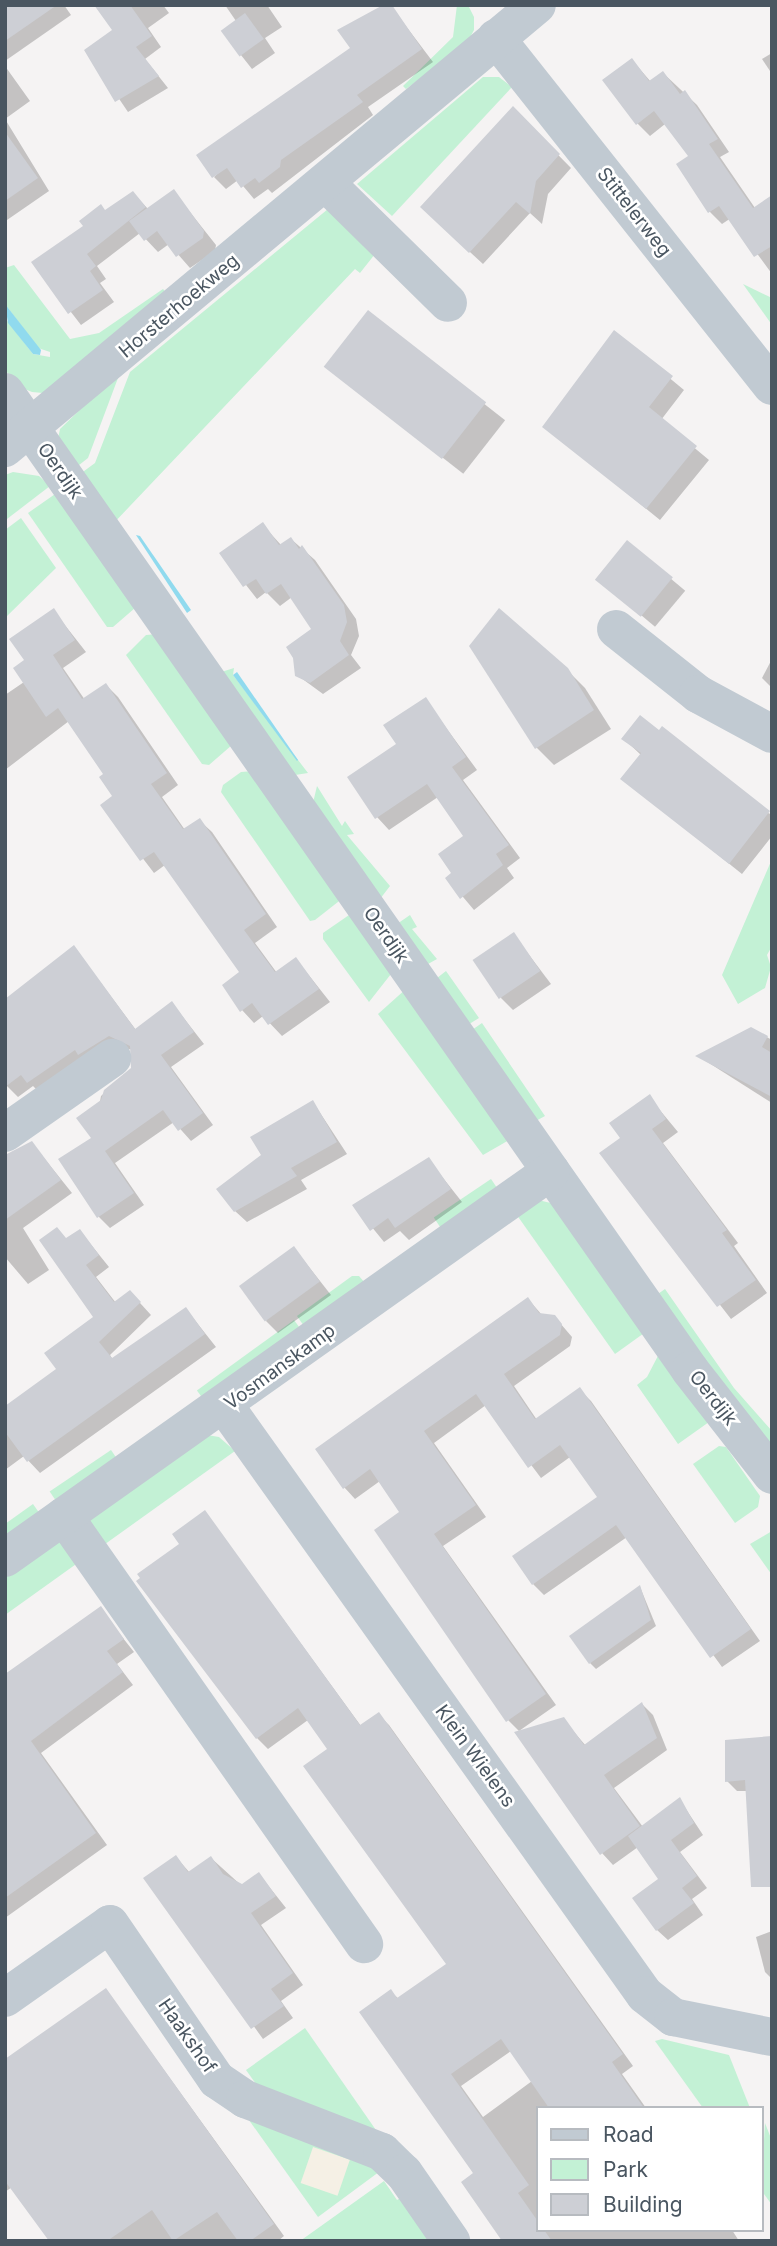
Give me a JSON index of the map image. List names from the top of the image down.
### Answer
{
  "streets": {
    "street": [
      "Stittelerweg",
      "Horsterhoekweg",
      "Oerdijk",
      "Vosmanskamp",
      "Klein Wielens",
      "Haakshof"
    ]
  },
  "crossings": [
    ["Stittelerweg", "Horsterhoekweg"],
    ["Horsterhoekweg", "Oerdijk"],
    ["Oerdijk", "Vosmanskamp"],
    ["Vosmanskamp", "Klein Wielens"]
  ],
  "legend": ["Road", "Park", "Building"]
}
